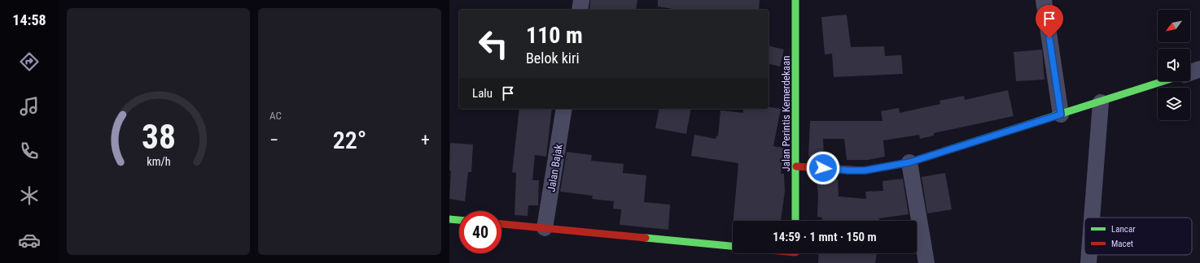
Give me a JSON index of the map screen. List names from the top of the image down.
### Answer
{
  "streets": {
    "street": ["Jalan Perintis Kemerdekaan", "Jalan Bajak"]
  },
  "legend": ["Lancar", "Macet"],
  "north": "bottom left",
  "page": {
    "tabs": "14:58",
    "tile": "AC",
    "turn": ["110 m", "Belok kiri"],
    "then": "Lalu",
    "heat": ["−", "22°", "+"],
    "limit": "40",
    "trip": "14:59 · 1 mnt · 150 m",
    "gauge": ["38", "km/h"]
  }
}
